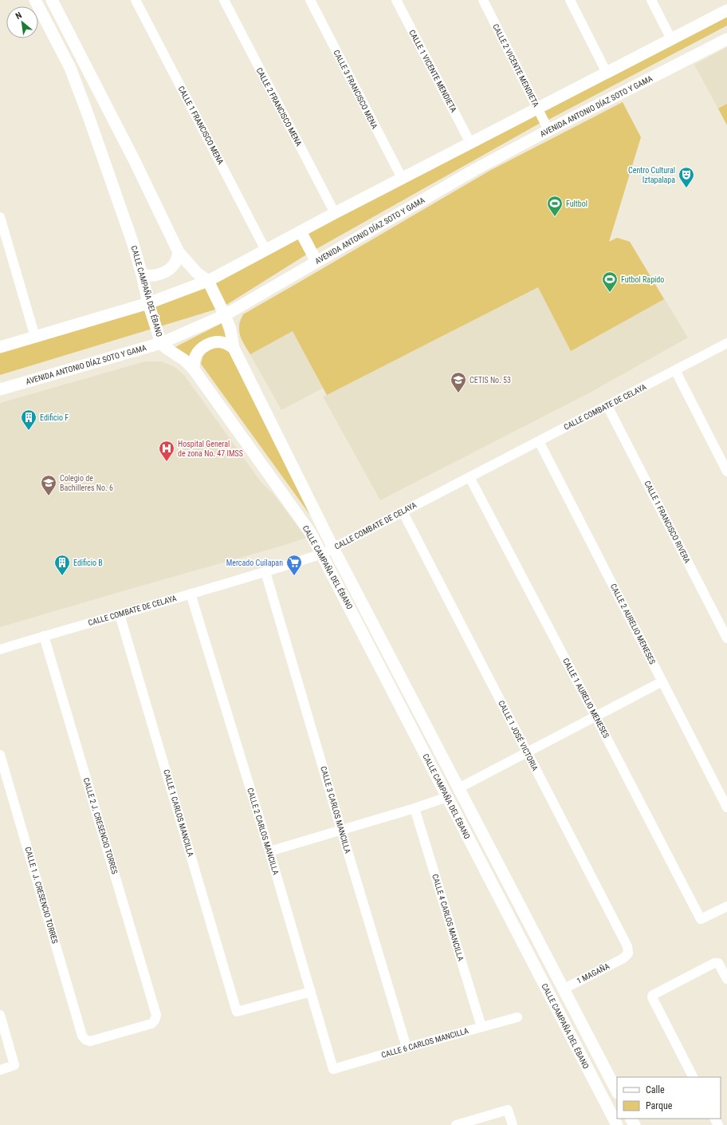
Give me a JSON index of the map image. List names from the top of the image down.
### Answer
{
  "streets": {
    "street": [
      "CALLE 2 VICENTE MENDIETA",
      "CALLE 1 VICENTE MENDIETA",
      "CALLE 3 FRANCISCO MENA",
      "AVENIDA ANTONIO DÍAZ SOTO Y GAMA",
      "CALLE 2 FRANCISCO MENA",
      "CALLE 1 FRANCISCO MENA",
      "CALLE CAMPAÑA DEL ÉBANO",
      "CALLE COMBATE DE CELAYA",
      "CALLE 1 FRANCISCO RIVERA",
      "CALLE 2 AURELIO MENESES",
      "CALLE 1 AURELIO MENESES",
      "CALLE 1 JOSÉ VICTORIA",
      "CALLE 3 CARLOS MANCILLA",
      "CALLE 1 CARLOS MANCILLA",
      "CALLE 2 J. CRESENCIO TORRES",
      "CALLE 2 CARLOS MANCILLA",
      "CALLE 1 J. CRESENCIO TORRES",
      "CALLE 4 CARLOS MANCILLA",
      "1 MAGAÑA",
      "CALLE 6 CARLOS MANCILLA"
    ]
  },
  "crossings": [
    ["CALLE 2 VICENTE MENDIETA", "AVENIDA ANTONIO DÍAZ SOTO Y GAMA"],
    ["AVENIDA ANTONIO DÍAZ SOTO Y GAMA", "CALLE CAMPAÑA DEL ÉBANO"],
    ["CALLE CAMPAÑA DEL ÉBANO", "CALLE COMBATE DE CELAYA"],
    ["CALLE CAMPAÑA DEL ÉBANO", "1 MAGAÑA"],
    ["CALLE COMBATE DE CELAYA", "CALLE 1 FRANCISCO RIVERA"],
    ["CALLE COMBATE DE CELAYA", "CALLE 2 AURELIO MENESES"],
    ["CALLE COMBATE DE CELAYA", "CALLE 1 AURELIO MENESES"],
    ["CALLE COMBATE DE CELAYA", "CALLE 1 JOSÉ VICTORIA"],
    ["CALLE COMBATE DE CELAYA", "CALLE 3 CARLOS MANCILLA"],
    ["CALLE COMBATE DE CELAYA", "CALLE 1 CARLOS MANCILLA"],
    ["CALLE COMBATE DE CELAYA", "CALLE 2 J. CRESENCIO TORRES"],
    ["CALLE COMBATE DE CELAYA", "CALLE 2 CARLOS MANCILLA"],
    ["CALLE 1 JOSÉ VICTORIA", "1 MAGAÑA"],
    ["CALLE 3 CARLOS MANCILLA", "CALLE 6 CARLOS MANCILLA"],
    ["CALLE 1 CARLOS MANCILLA", "CALLE 2 CARLOS MANCILLA"],
    ["CALLE 2 J. CRESENCIO TORRES", "CALLE 1 J. CRESENCIO TORRES"],
    ["CALLE 2 CARLOS MANCILLA", "CALLE 6 CARLOS MANCILLA"],
    ["CALLE 4 CARLOS MANCILLA", "CALLE 6 CARLOS MANCILLA"]
  ],
  "places": {
    "theatre": ["Centro Cultural Iztapalapa"],
    "sports": ["Fultbol", "Futbol Rapido"],
    "school or university": ["CETIS No. 53", "Colegio de Bachilleres No. 6"],
    "building": ["Edificio F", "Edificio B"],
    "hospital": ["Hospital General de zona No. 47 IMSS"],
    "supermarket": ["Mercado Cuilapan"]
  },
  "legend": ["Calle", "Parque"],
  "north": "top left"
}
